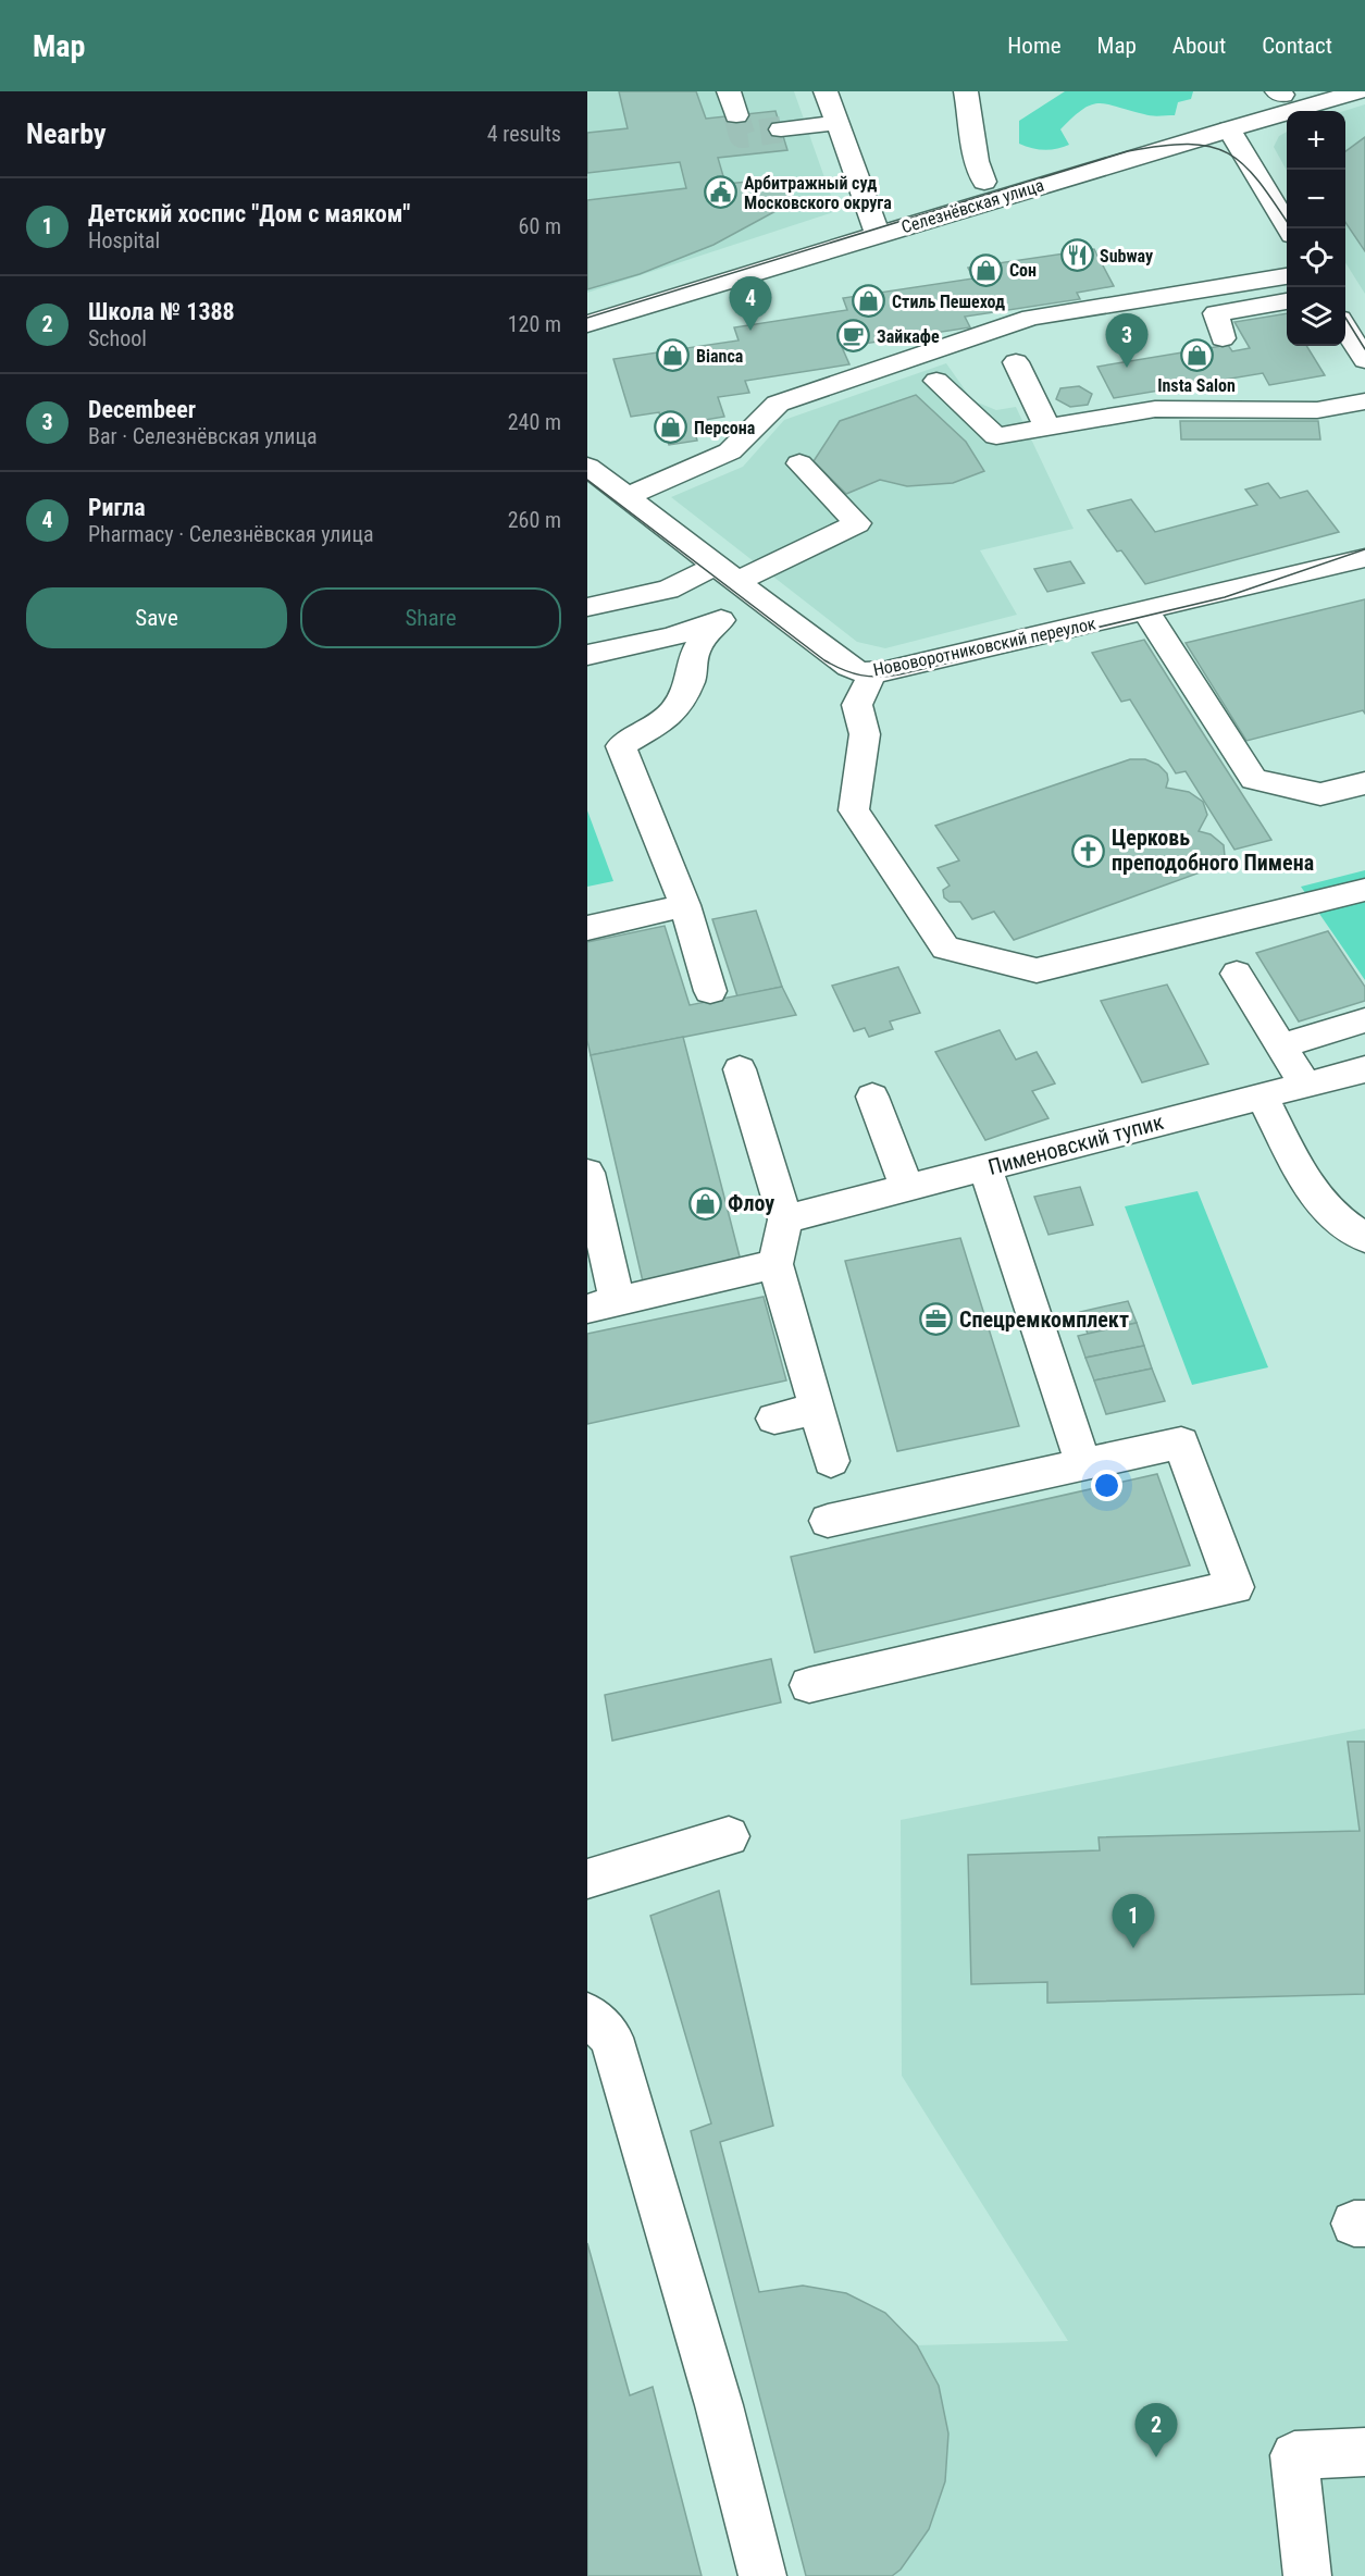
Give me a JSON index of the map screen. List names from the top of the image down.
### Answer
{
  "streets": {
    "street": ["Селезнёвская улица", "Нововоротниковский переулок", "Пименовский тупик"]
  },
  "places": {
    "public building": ["Арбитражный суд Московского округа"],
    "restaurant": ["Subway"],
    "shop": [
      "Сон",
      "Стиль Пешеход",
      "Insta Salon",
      "Bianca",
      "Персона",
      "Флоу"
    ],
    "cafe": ["Зайкафе"],
    "church": ["Церковь преподобного Пимена"],
    "office": ["Спецремкомплект"]
  },
  "page": {
    "header": "Map",
    "nav": [
      "Home",
      "Map",
      "About",
      "Contact"
    ],
    "heading": ["Nearby", "4 results"],
    "map_buttons": ["+", "−"],
    "list": [
      {
        "mark": "1",
        "name": "Детский хоспис \"Дом с маяком\"",
        "note": "Hospital",
        "value": "60 m"
      },
      {
        "mark": "2",
        "name": "Школа № 1388",
        "note": "School",
        "value": "120 m"
      },
      {
        "mark": "3",
        "name": "Decembeer",
        "note": "Bar · Селезнёвская улица",
        "value": "240 m"
      },
      {
        "mark": "4",
        "name": "Ригла",
        "note": "Pharmacy · Селезнёвская улица",
        "value": "260 m"
      }
    ],
    "pins": [
      "4",
      "3",
      "1",
      "2"
    ],
    "buttons": ["Save", "Share"]
  }
}
